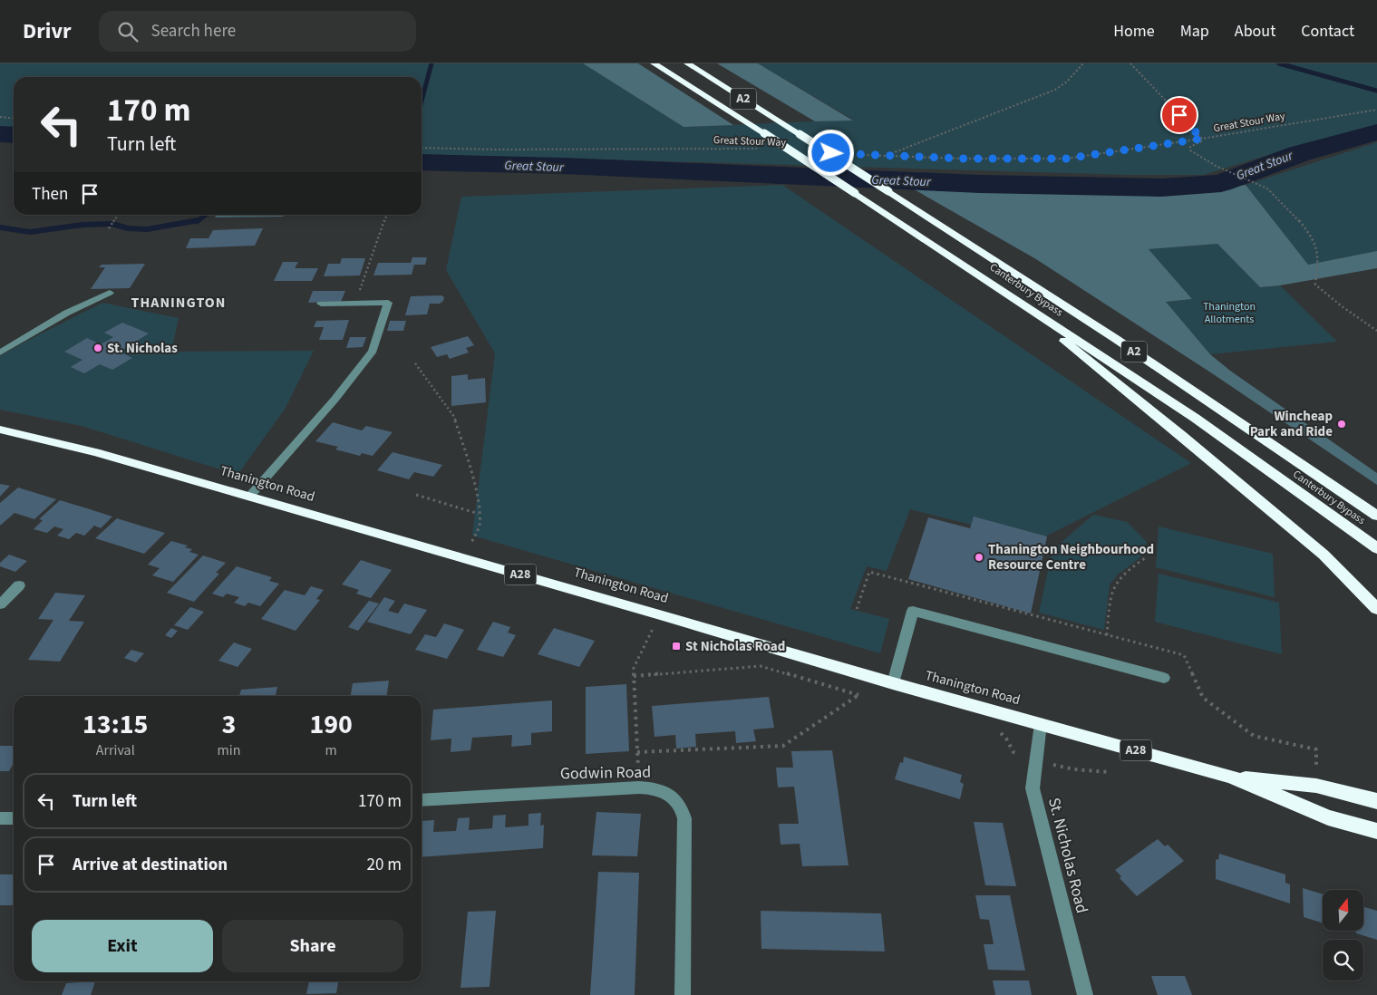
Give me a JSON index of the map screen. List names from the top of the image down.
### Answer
{
  "streets": {
    "highway": [
      "A2",
      "Canterbury Bypass",
      "Thanington Road",
      "A28"
    ],
    "street": ["Godwin Road", "St. Nicholas Road"],
    "path": ["Great Stour Way"]
  },
  "crossings": [
    ["A2", "Canterbury Bypass"],
    ["Thanington Road", "St. Nicholas Road"]
  ],
  "districts": ["THANINGTON"],
  "water": ["Great Stour"],
  "parks": ["Thanington Allotments"],
  "places": {
    "other": ["St. Nicholas", "Wincheap Park and Ride", "Thanington Neighbourhood Resource Centre"],
    "transit": ["St Nicholas Road"]
  },
  "north": "top",
  "page": {
    "header": "Drivr",
    "search": "Search here",
    "nav": [
      "Home",
      "Map",
      "About",
      "Contact"
    ],
    "turn": ["170 m", "Turn left"],
    "then": "Then",
    "eta": [
      "13:15",
      "Arrival",
      "3",
      "min",
      "190",
      "m"
    ],
    "list": [
      {
        "name": "Turn left",
        "value": "170 m"
      },
      {
        "name": "Arrive at destination",
        "value": "20 m"
      }
    ],
    "buttons": ["Exit", "Share"]
  }
}
